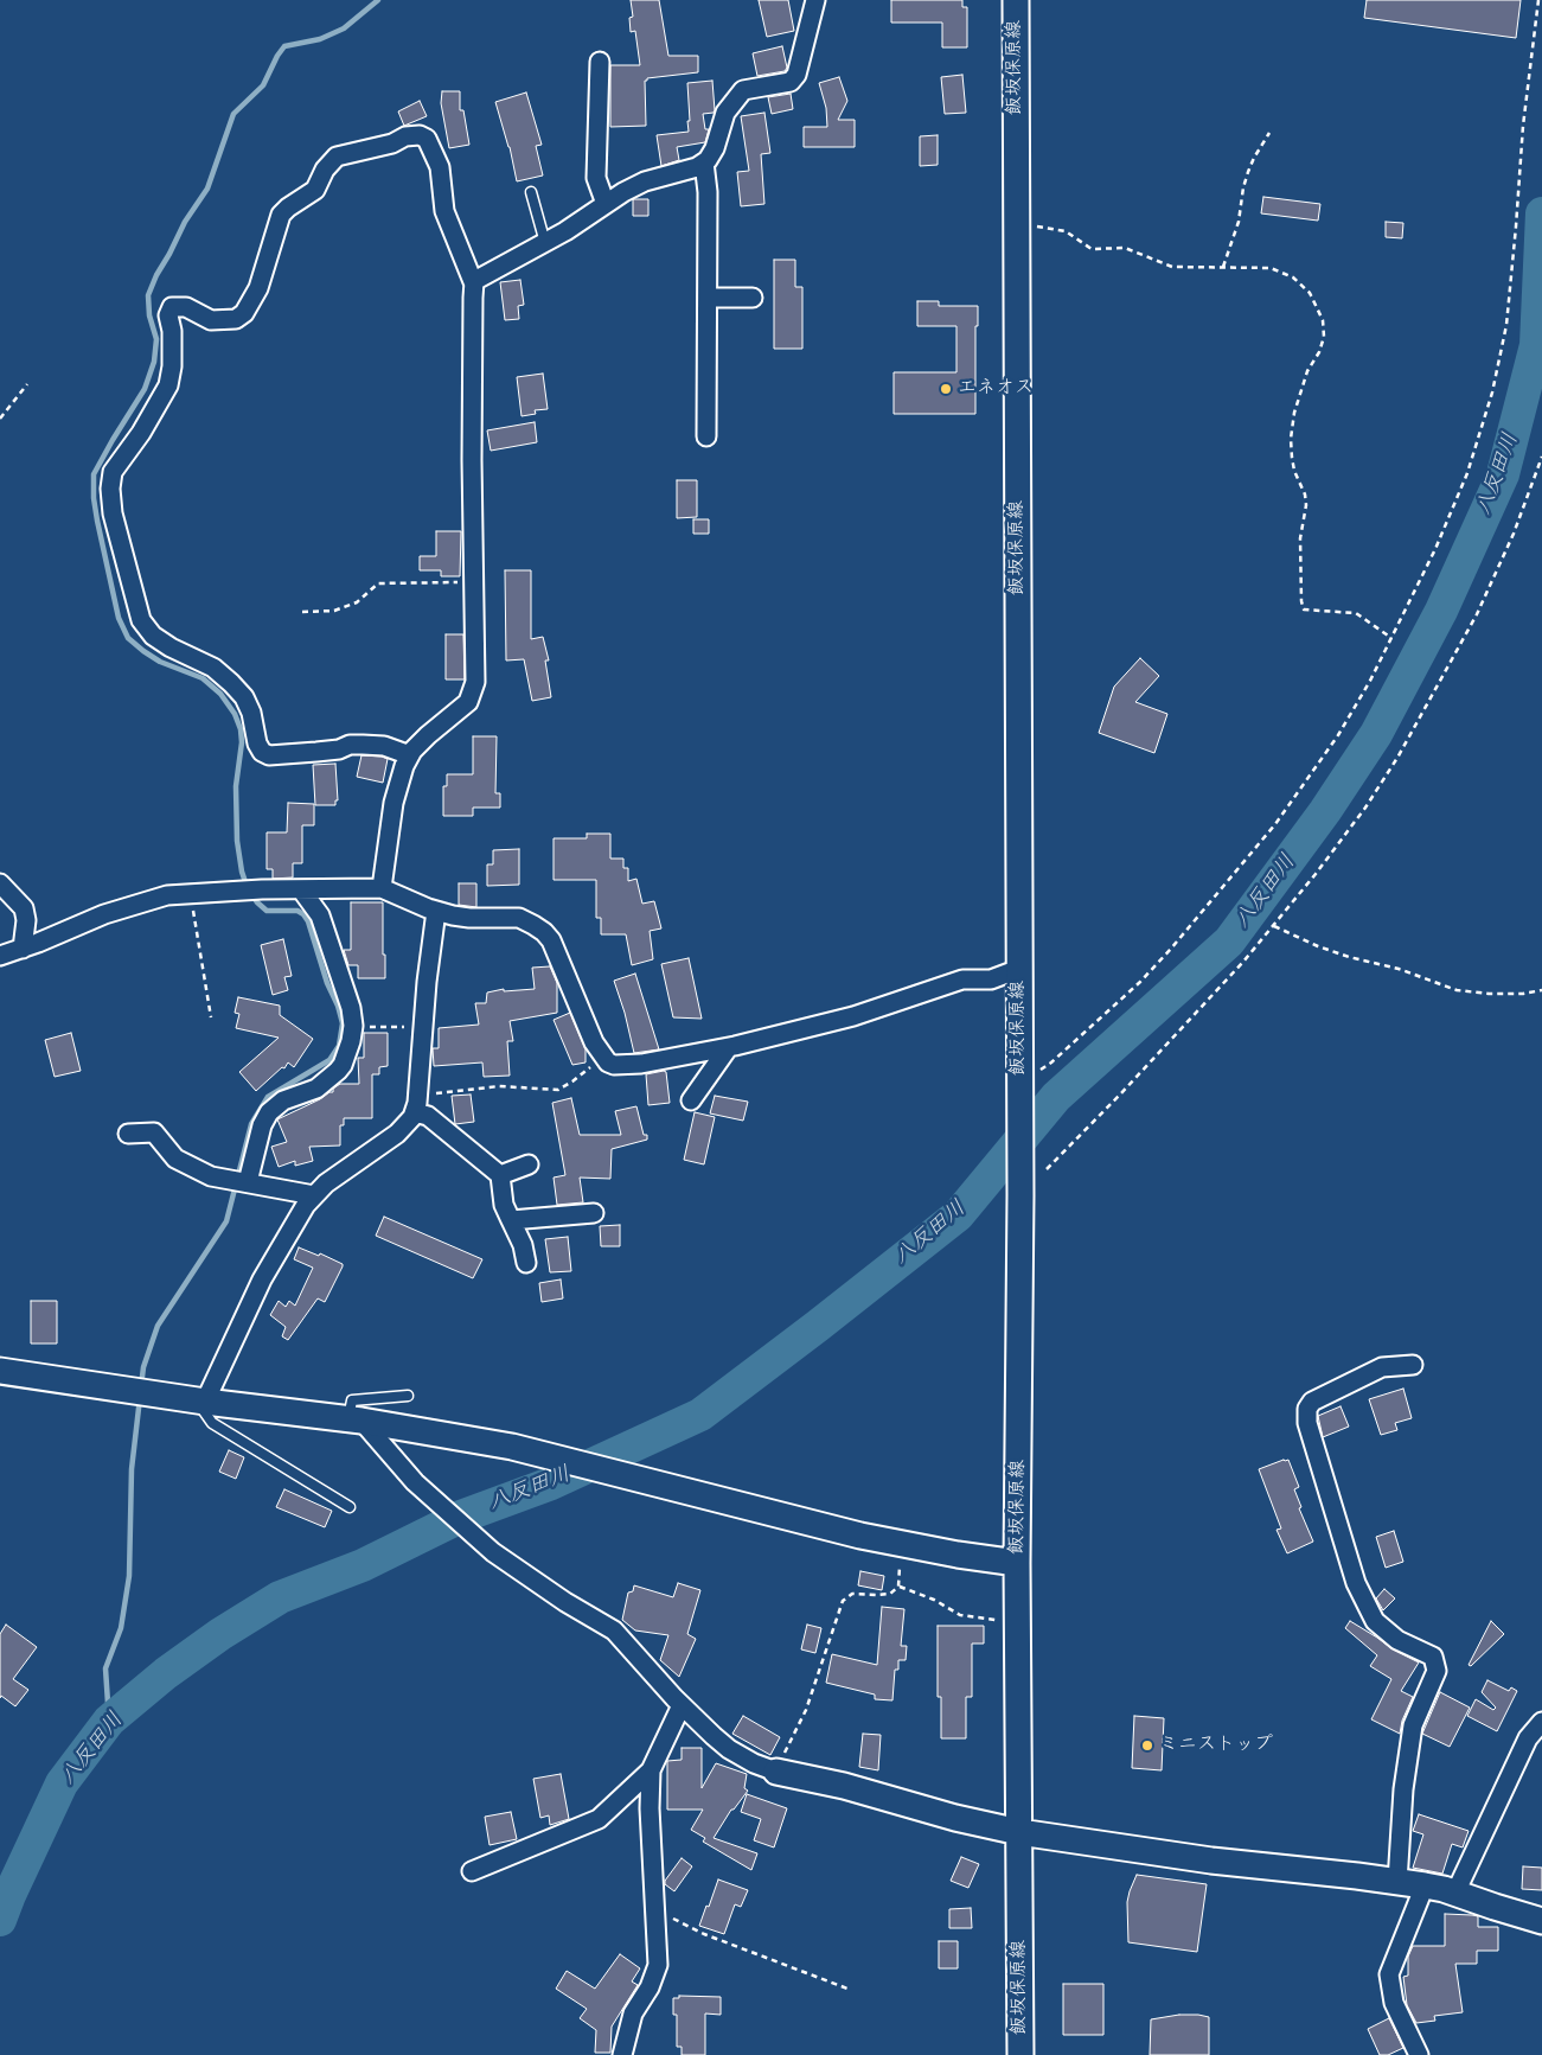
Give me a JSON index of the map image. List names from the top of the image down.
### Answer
{
  "streets": {
    "main road": ["飯坂保原線"]
  },
  "water": ["八反田川"],
  "places": ["エネオス", "ミニストップ"]
}
